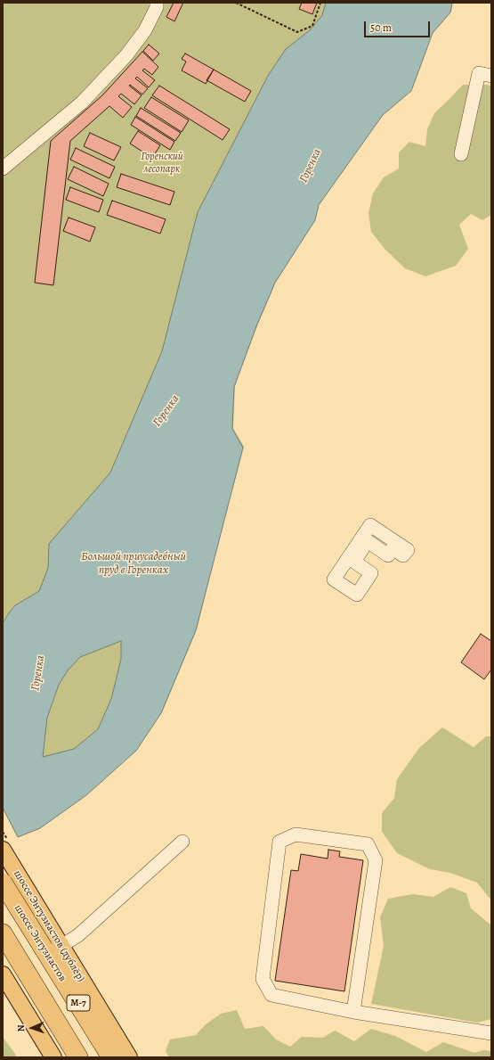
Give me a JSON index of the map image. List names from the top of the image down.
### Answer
{
  "streets": {
    "highway": ["шоссе Энтузиастов", "М-7"],
    "main road": ["шоссе Энтузиастов (дублёр)"]
  },
  "crossings": [
    ["шоссе Энтузиастов (дублёр)", "шоссе Энтузиастов"]
  ],
  "water": ["Горенка", "Большой приусадебный пруд в Горенках"],
  "parks": ["Горенский лесопарк"],
  "scale_bar": "50 m",
  "north": "left"
}
